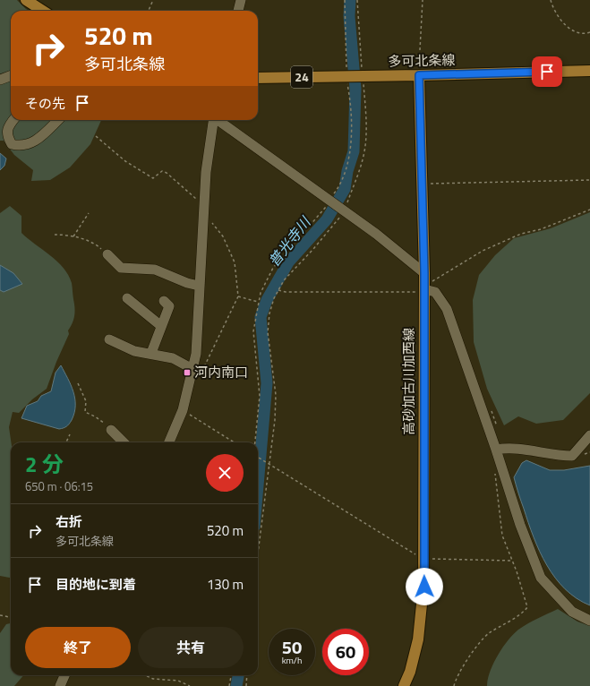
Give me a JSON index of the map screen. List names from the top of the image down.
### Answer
{
  "streets": {
    "main road": ["多可北条線", "24", "高砂加古川加西線"]
  },
  "crossings": [
    ["多可北条線", "高砂加古川加西線"]
  ],
  "water": ["普光寺川"],
  "places": {
    "transit": ["河内南口"]
  },
  "page": {
    "turn": ["520 m", "多可北条線"],
    "then": "その先",
    "heading": ["2 分", "650 m · 06:15"],
    "list": [
      {
        "name": "右折",
        "note": "多可北条線",
        "value": "520 m"
      },
      {
        "name": "目的地に到着",
        "value": "130 m"
      }
    ],
    "buttons": ["終了", "共有"],
    "speed": "50 km/h",
    "limit": "60"
  }
}
